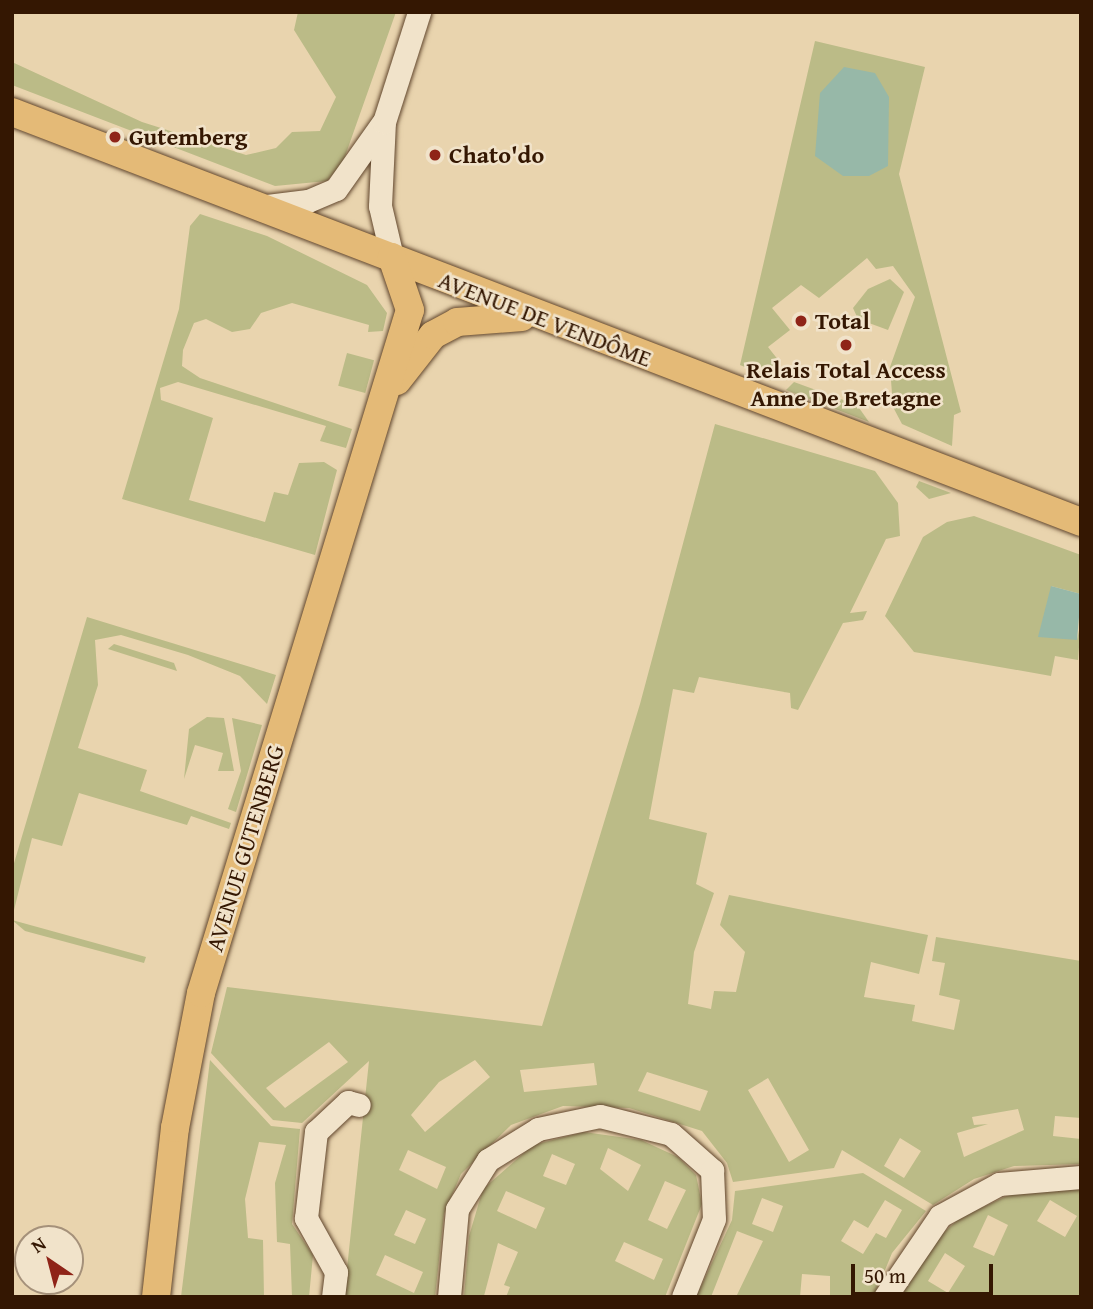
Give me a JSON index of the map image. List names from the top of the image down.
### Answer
{
  "streets": {
    "main road": ["AVENUE DE VENDÔME", "AVENUE GUTENBERG"]
  },
  "crossings": [
    ["AVENUE DE VENDÔME", "AVENUE GUTENBERG"]
  ],
  "places": [
    "Gutemberg",
    "Chato'do",
    "Total",
    "Relais Total Access Anne De Bretagne"
  ],
  "scale_bar": "50 m",
  "north": "top left"
}
